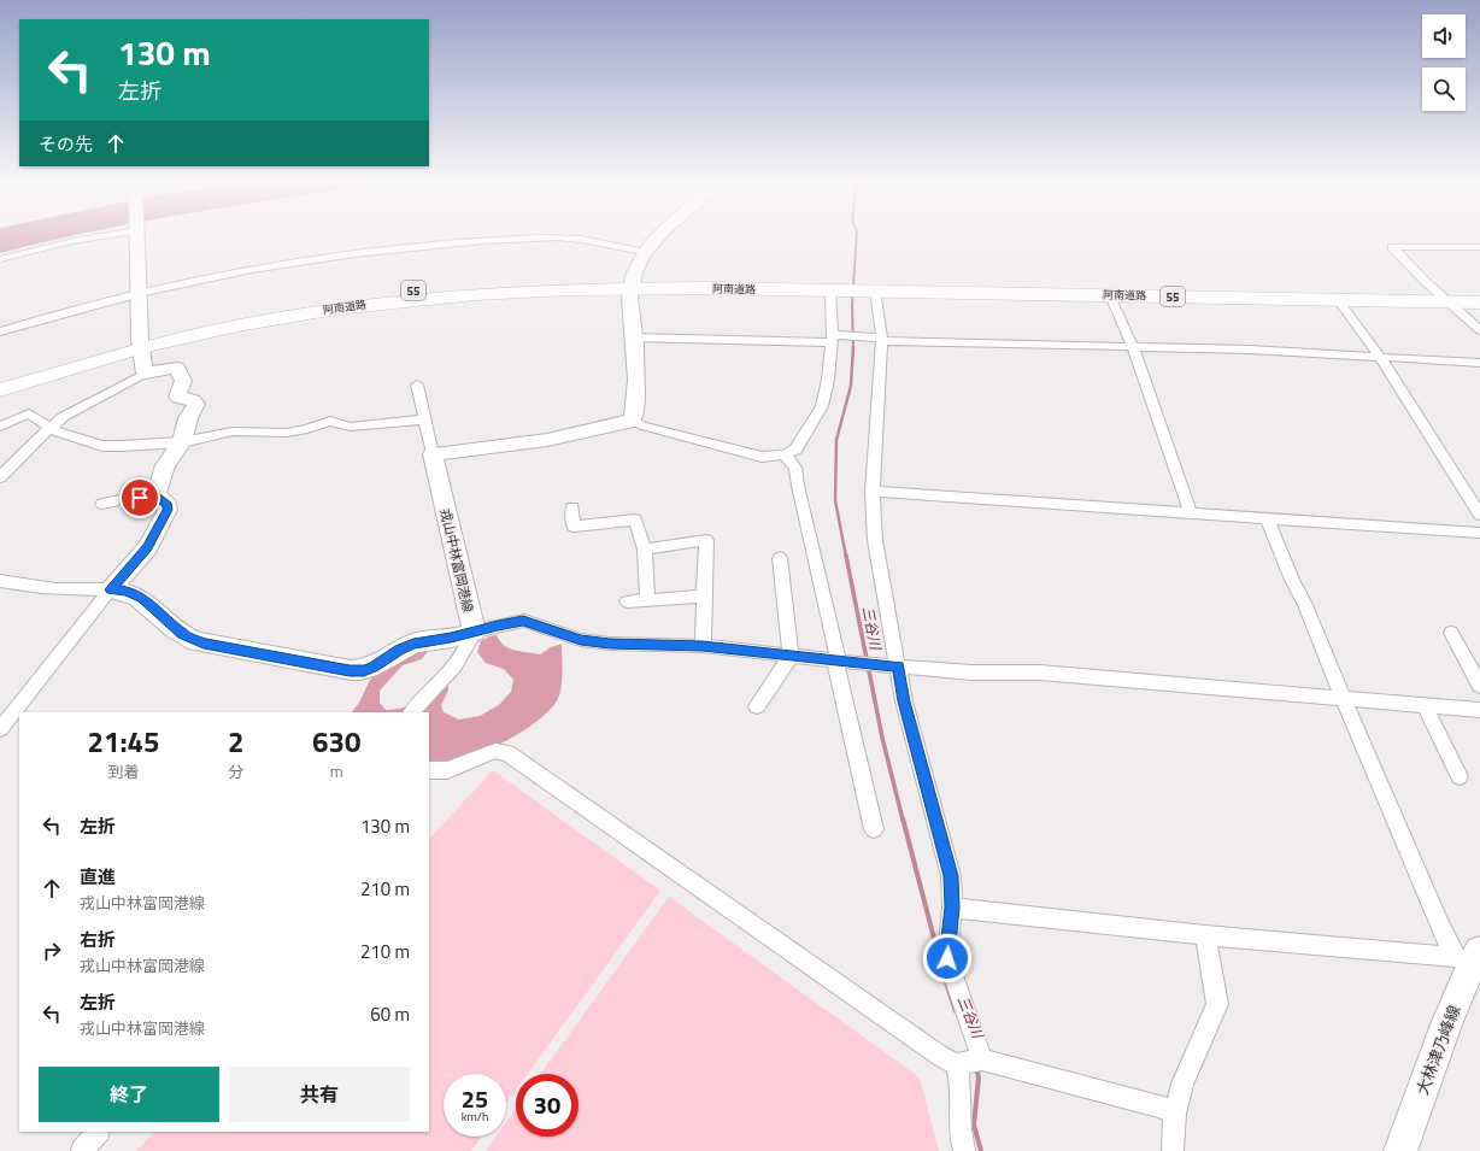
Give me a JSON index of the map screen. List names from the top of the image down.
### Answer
{
  "streets": {
    "highway": ["阿南道路", "55"],
    "main road": ["戎山中林富岡港線", "大林津乃峰線"]
  },
  "water": ["三谷川"],
  "page": {
    "turn": ["130 m", "左折"],
    "then": "その先",
    "eta": [
      "21:45",
      "到着",
      "2",
      "分",
      "630",
      "m"
    ],
    "list": [
      {
        "name": "左折",
        "value": "130 m"
      },
      {
        "name": "直進",
        "note": "戎山中林富岡港線",
        "value": "210 m"
      },
      {
        "name": "右折",
        "note": "戎山中林富岡港線",
        "value": "210 m"
      },
      {
        "name": "左折",
        "note": "戎山中林富岡港線",
        "value": "60 m"
      }
    ],
    "buttons": ["終了", "共有"],
    "speed": "25 km/h",
    "limit": "30"
  }
}
